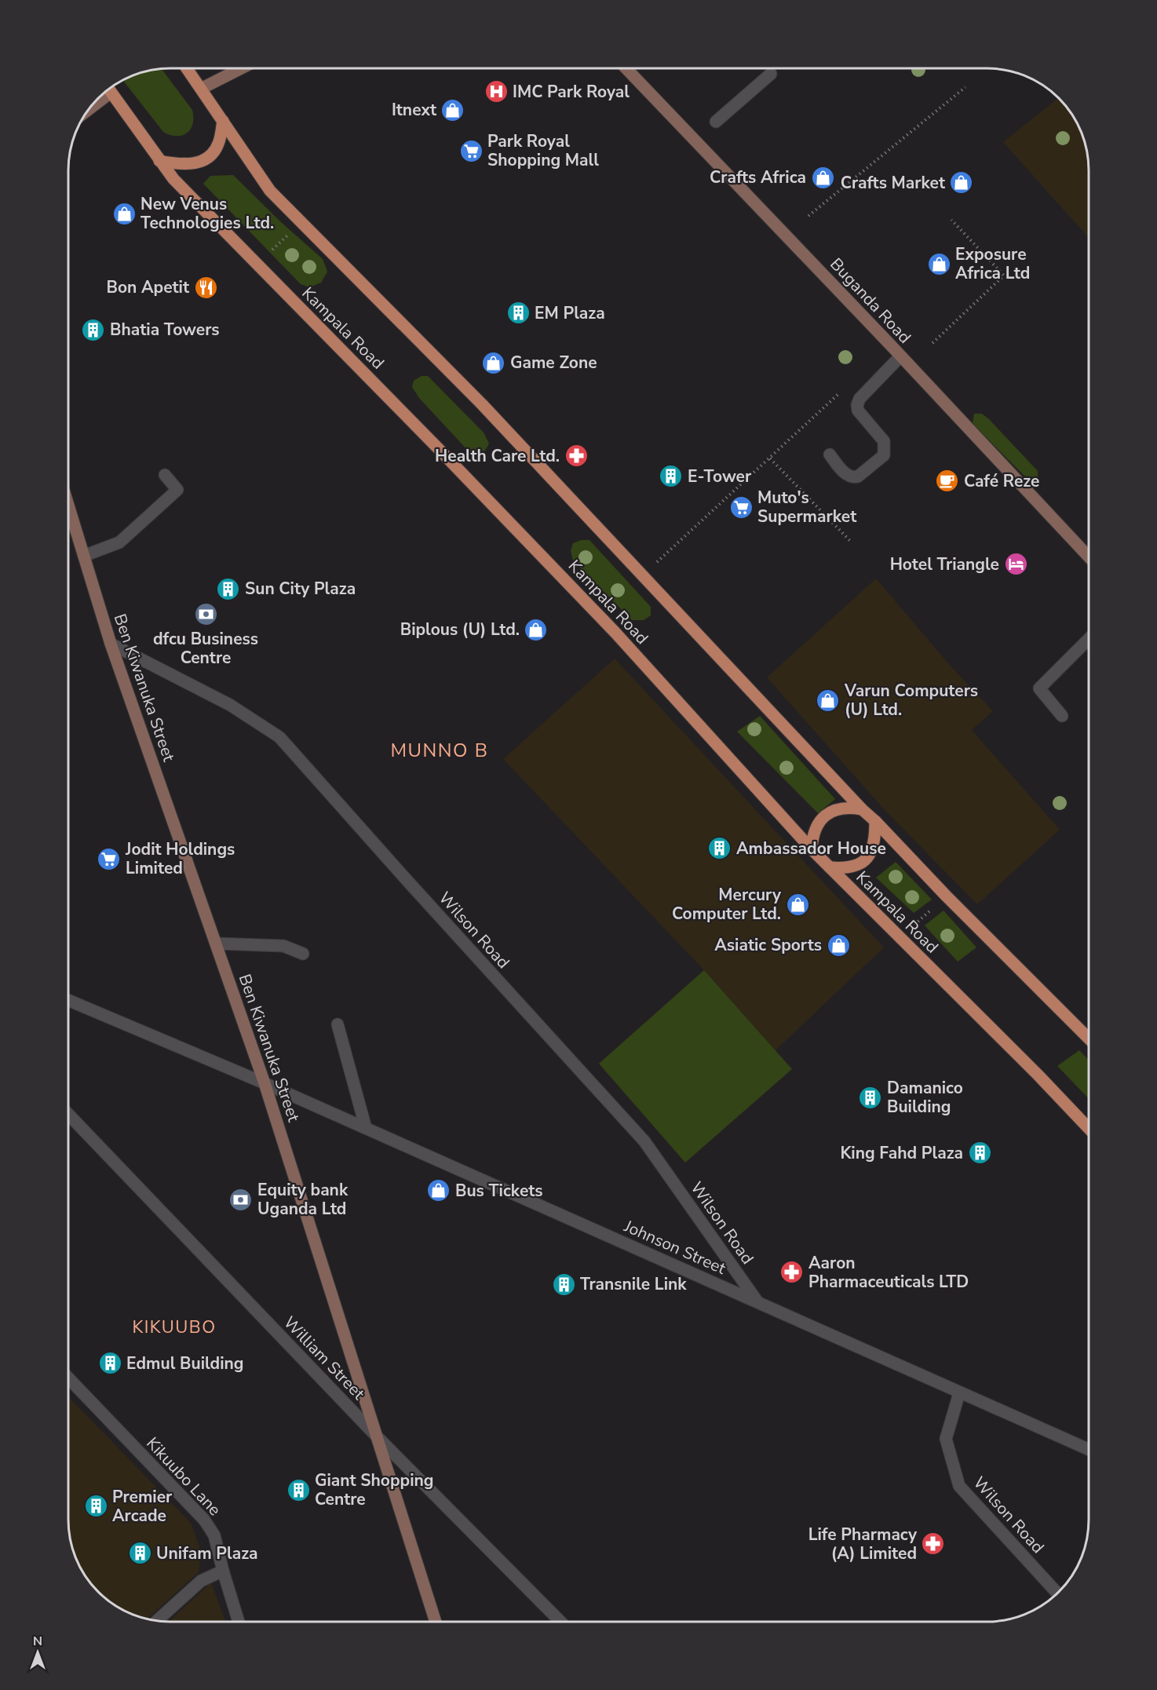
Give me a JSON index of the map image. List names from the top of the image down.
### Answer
{
  "streets": {
    "main road": ["Buganda Road", "Kampala Road", "Ben Kiwanuka Street"],
    "street": [
      "Wilson Road",
      "Johnson Street",
      "William Street",
      "Kikuubo Lane"
    ]
  },
  "crossings": [
    ["Ben Kiwanuka Street", "Wilson Road"],
    ["Ben Kiwanuka Street", "Johnson Street"],
    ["Ben Kiwanuka Street", "William Street"],
    ["Wilson Road", "Johnson Street"]
  ],
  "districts": ["MUNNO B", "KIKUUBO"],
  "places": {
    "hospital": ["IMC Park Royal"],
    "shop": [
      "Itnext",
      "Crafts Africa",
      "Crafts Market",
      "New Venus Technologies Ltd.",
      "Exposure Africa Ltd",
      "Game Zone",
      "Biplous (U) Ltd.",
      "Varun Computers (U) Ltd.",
      "Mercury Computer Ltd.",
      "Asiatic Sports",
      "Bus Tickets"
    ],
    "supermarket": ["Park Royal Shopping Mall", "Muto's Supermarket", "Jodit Holdings Limited"],
    "restaurant": ["Bon Apetit"],
    "building": [
      "EM Plaza",
      "Bhatia Towers",
      "E-Tower",
      "Sun City Plaza",
      "Ambassador House",
      "Damanico Building",
      "King Fahd Plaza",
      "Transnile Link",
      "Edmul Building",
      "Giant Shopping Centre",
      "Premier Arcade",
      "Unifam Plaza"
    ],
    "pharmacy": ["Health Care Ltd.", "Aaron Pharmaceuticals LTD", "Life Pharmacy (A) Limited"],
    "cafe": ["Café Reze"],
    "hotel": ["Hotel Triangle"],
    "bank": ["dfcu Business Centre", "Equity bank Uganda Ltd"]
  },
  "north": "top"
}
